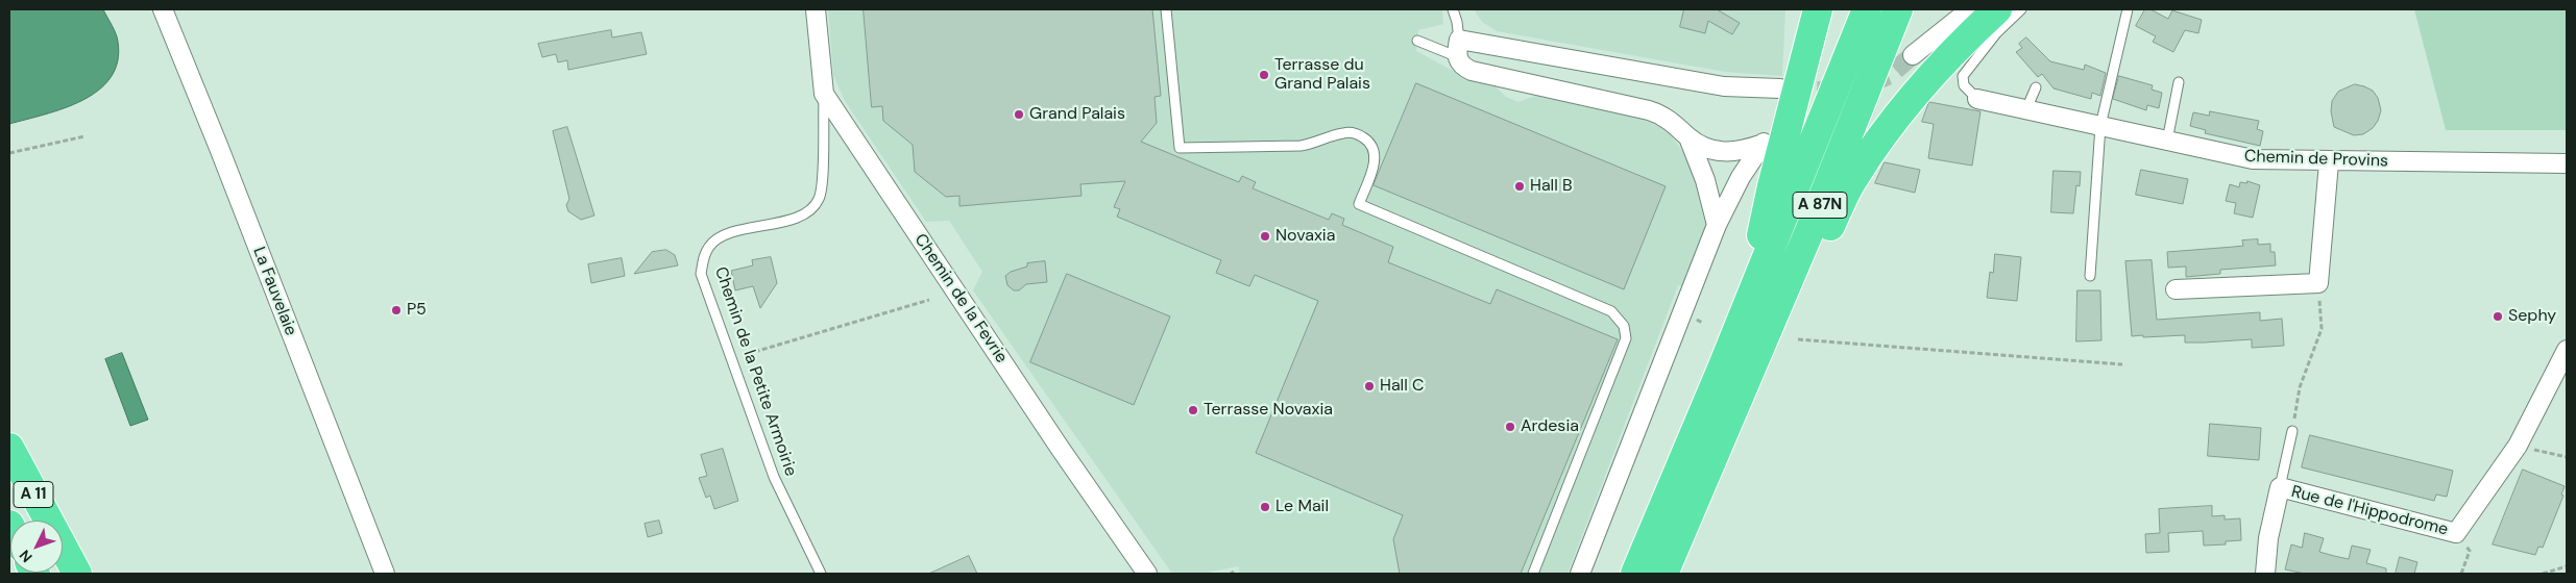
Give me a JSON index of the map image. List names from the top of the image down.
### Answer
{
  "streets": {
    "highway": ["A 87N", "A 11"],
    "street": [
      "Chemin de Provins",
      "La Fauvelaie",
      "Chemin de la Fevrie",
      "Rue de l'Hippodrome"
    ],
    "lane": ["Chemin de la Petite Armoirie"]
  },
  "crossings": [
    ["Chemin de la Fevrie", "Chemin de la Petite Armoirie"]
  ],
  "places": [
    "Terrasse du Grand Palais",
    "Grand Palais",
    "Hall B",
    "Novaxia",
    "P5",
    "Sephy",
    "Hall C",
    "Terrasse Novaxia",
    "Ardesia",
    "Le Mail"
  ],
  "north": "bottom left"
}
